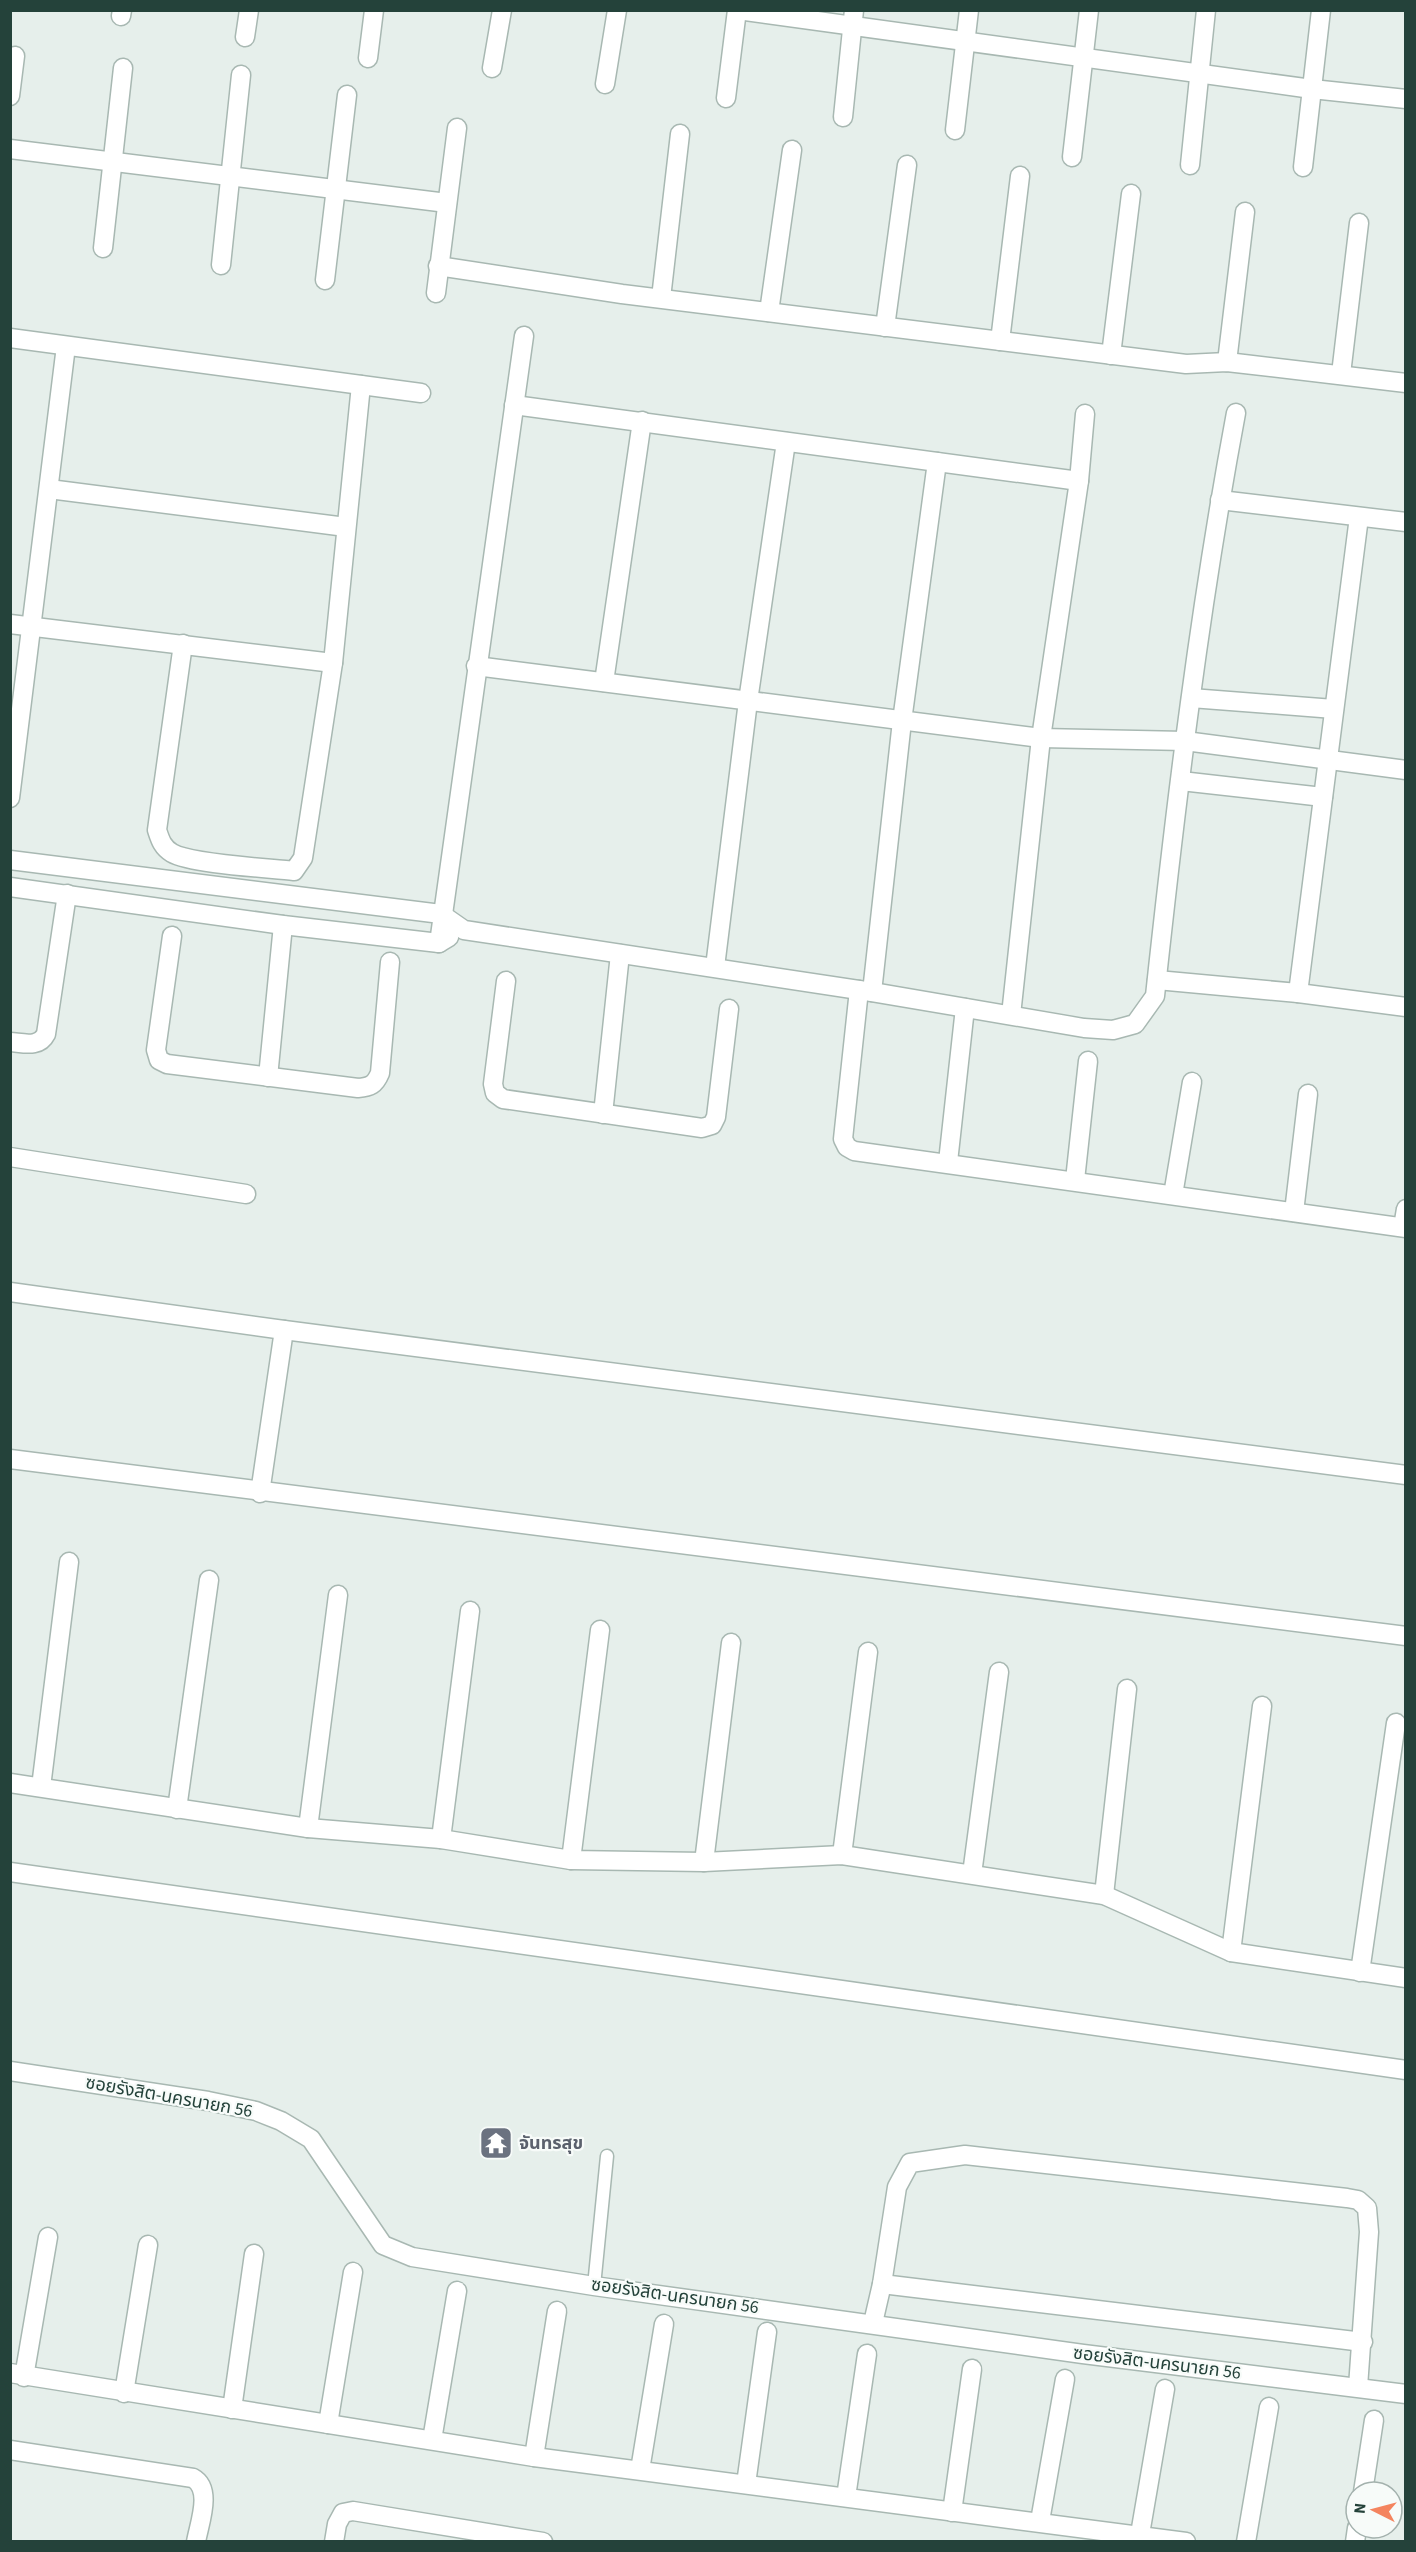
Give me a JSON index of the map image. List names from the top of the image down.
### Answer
{
  "streets": {
    "street": ["ซอยรังสิต-นครนายก 56"]
  },
  "places": {
    "temple": ["จันทรสุข"]
  },
  "north": "left"
}
